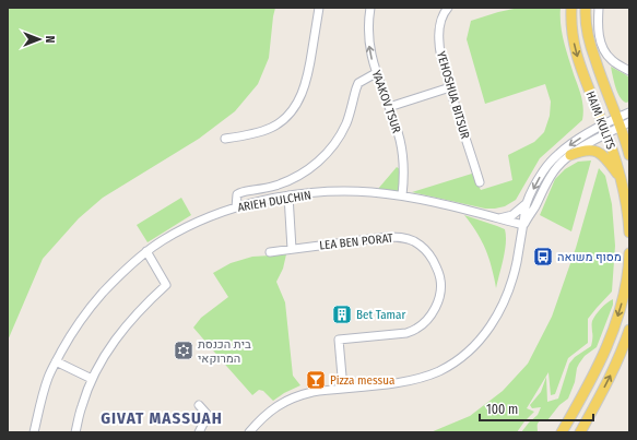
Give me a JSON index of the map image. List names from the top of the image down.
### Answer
{
  "streets": {
    "main road": ["HAIM KULITS"],
    "street": [
      "YEHOSHUA BITSUR",
      "YAAKOV TSUR",
      "ARIEH DULCHIN",
      "LEA BEN PORAT"
    ]
  },
  "crossings": [
    ["YAAKOV TSUR", "ARIEH DULCHIN"]
  ],
  "districts": ["GIVAT MASSUAH"],
  "places": {
    "bus stop": ["מסוף משואה"],
    "building": ["Bet Tamar"],
    "synagogue": ["בית הכנסת המרוקאי"],
    "bar": ["Pizza messua"]
  },
  "scale_bar": "100 m",
  "north": "right"
}
